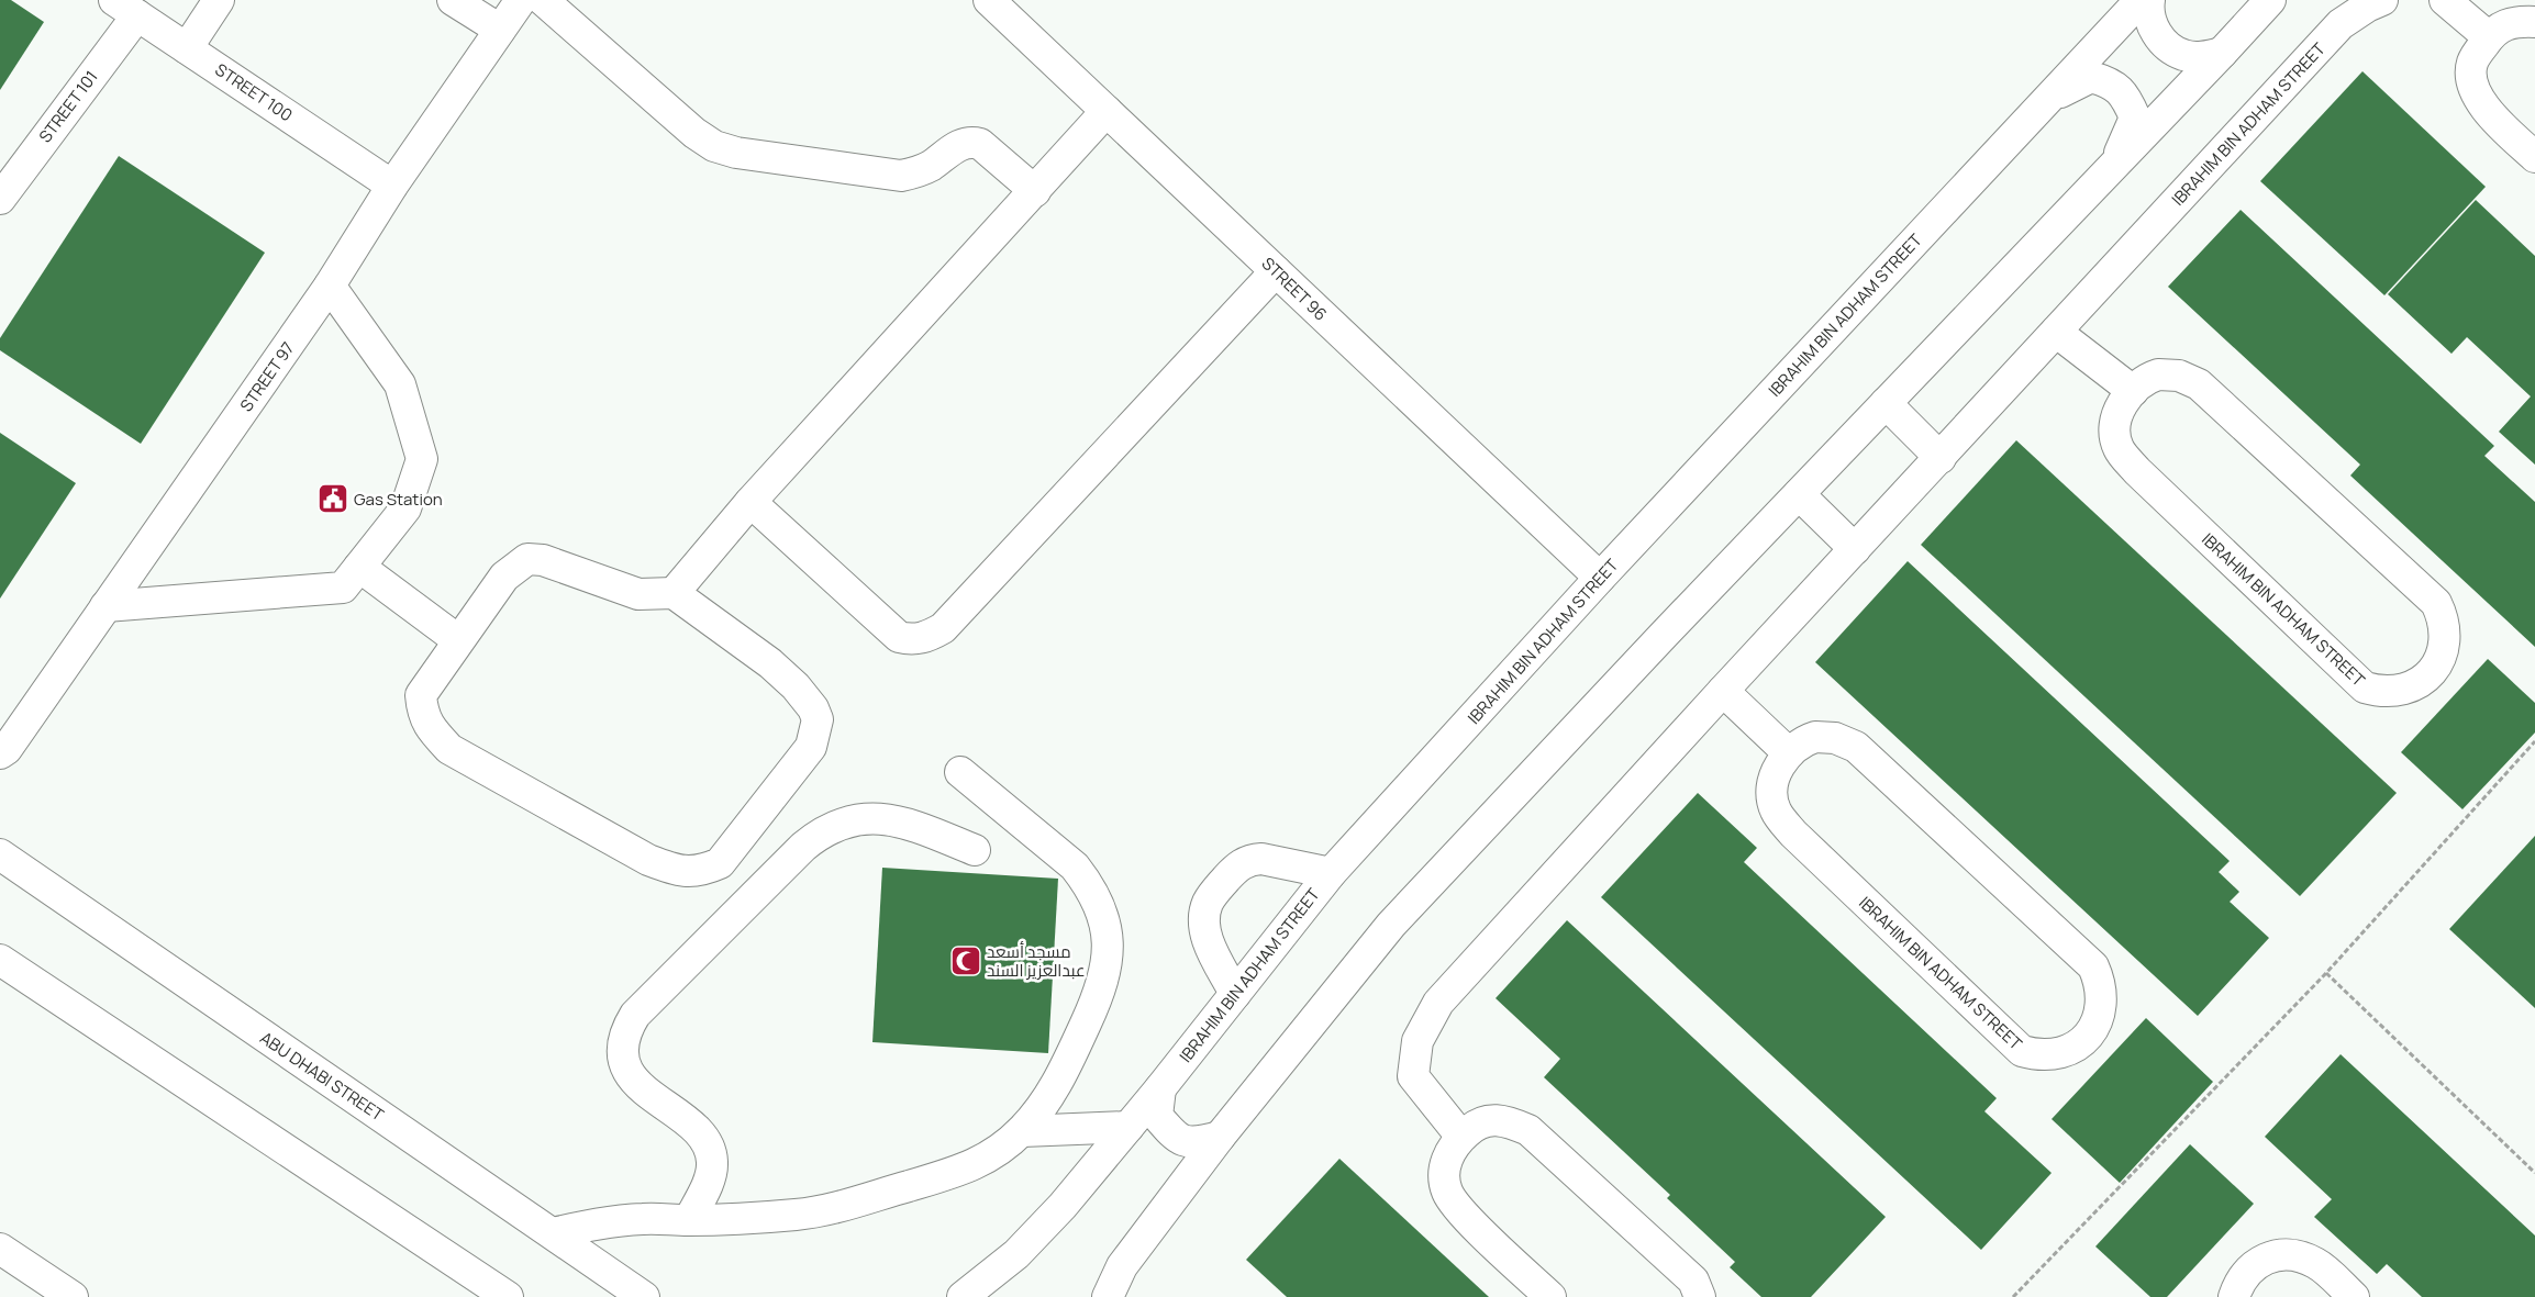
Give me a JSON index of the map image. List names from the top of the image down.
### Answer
{
  "streets": {
    "street": [
      "STREET 100",
      "STREET 101",
      "IBRAHIM BIN ADHAM STREET",
      "STREET 96",
      "STREET 97",
      "ABU DHABI STREET"
    ]
  },
  "crossings": [
    ["STREET 100", "STREET 101"],
    ["STREET 100", "STREET 97"],
    ["IBRAHIM BIN ADHAM STREET", "STREET 96"]
  ],
  "places": {
    "public building": ["Gas Station"],
    "mosque": ["مسجد أسعد عبدالعزيز السند"]
  }
}
